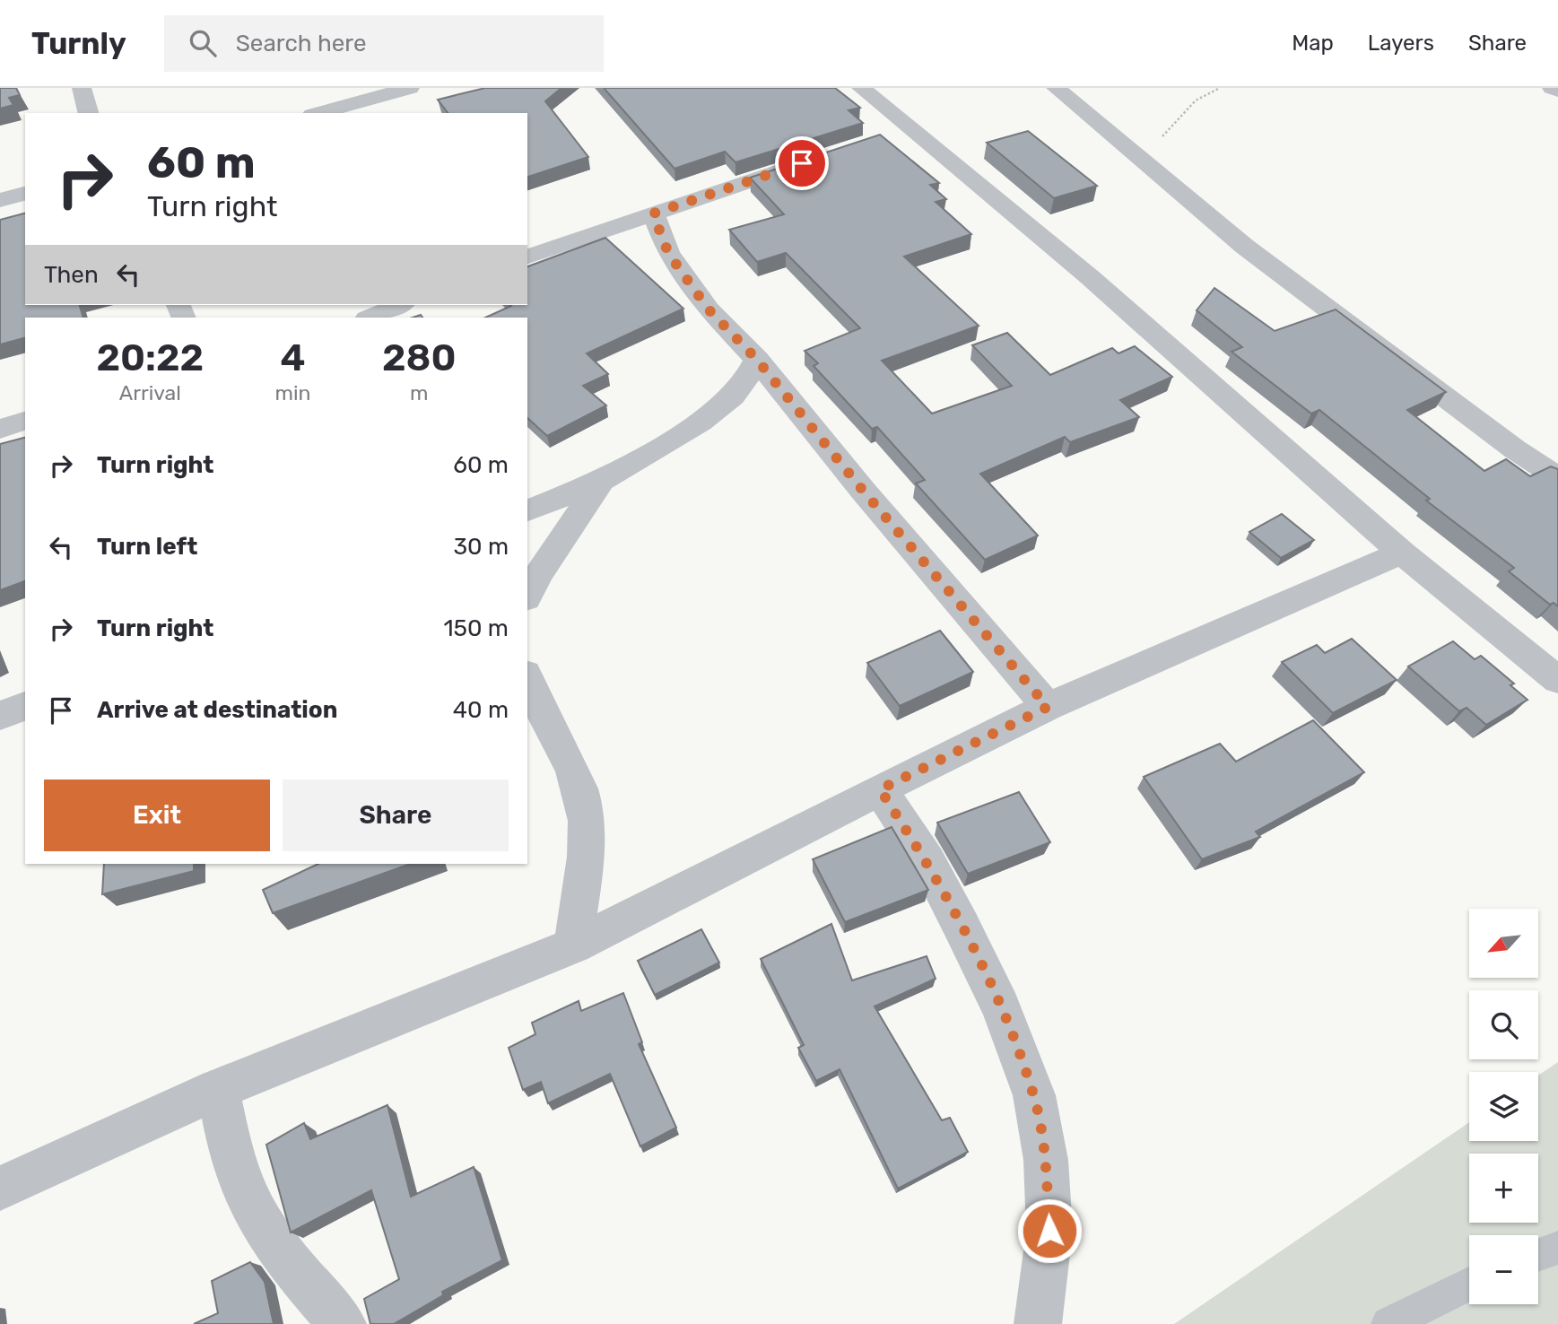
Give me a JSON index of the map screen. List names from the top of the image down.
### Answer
{
  "north": "bottom left",
  "page": {
    "header": "Turnly",
    "search": "Search here",
    "nav": ["Map", "Layers", "Share"],
    "turn": ["60 m", "Turn right"],
    "then": "Then",
    "eta": [
      "20:22",
      "Arrival",
      "4",
      "min",
      "280",
      "m"
    ],
    "list": [
      {
        "name": "Turn right",
        "value": "60 m"
      },
      {
        "name": "Turn left",
        "value": "30 m"
      },
      {
        "name": "Turn right",
        "value": "150 m"
      },
      {
        "name": "Arrive at destination",
        "value": "40 m"
      }
    ],
    "buttons": ["Exit", "Share"],
    "map_buttons": ["+", "−"]
  }
}
